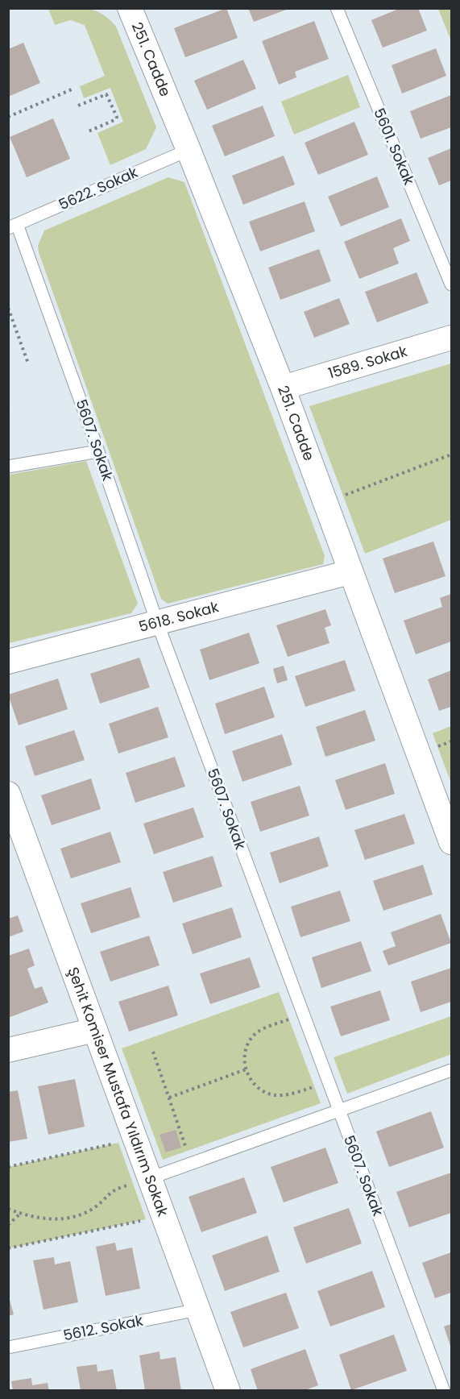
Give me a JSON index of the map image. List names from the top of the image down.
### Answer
{
  "streets": {
    "street": [
      "251. Cadde",
      "1589. Sokak",
      "5618. Sokak",
      "Şehit Komiser Mustafa Yıldırım Sokak"
    ],
    "lane": [
      "5601. Sokak",
      "5622. Sokak",
      "5607. Sokak",
      "5612. Sokak"
    ]
  },
  "crossings": [
    ["251. Cadde", "5622. Sokak"],
    ["251. Cadde", "1589. Sokak"],
    ["251. Cadde", "5618. Sokak"],
    ["5622. Sokak", "5607. Sokak"],
    ["5607. Sokak", "5618. Sokak"],
    ["Şehit Komiser Mustafa Yıldırım Sokak", "5612. Sokak"]
  ]
}
